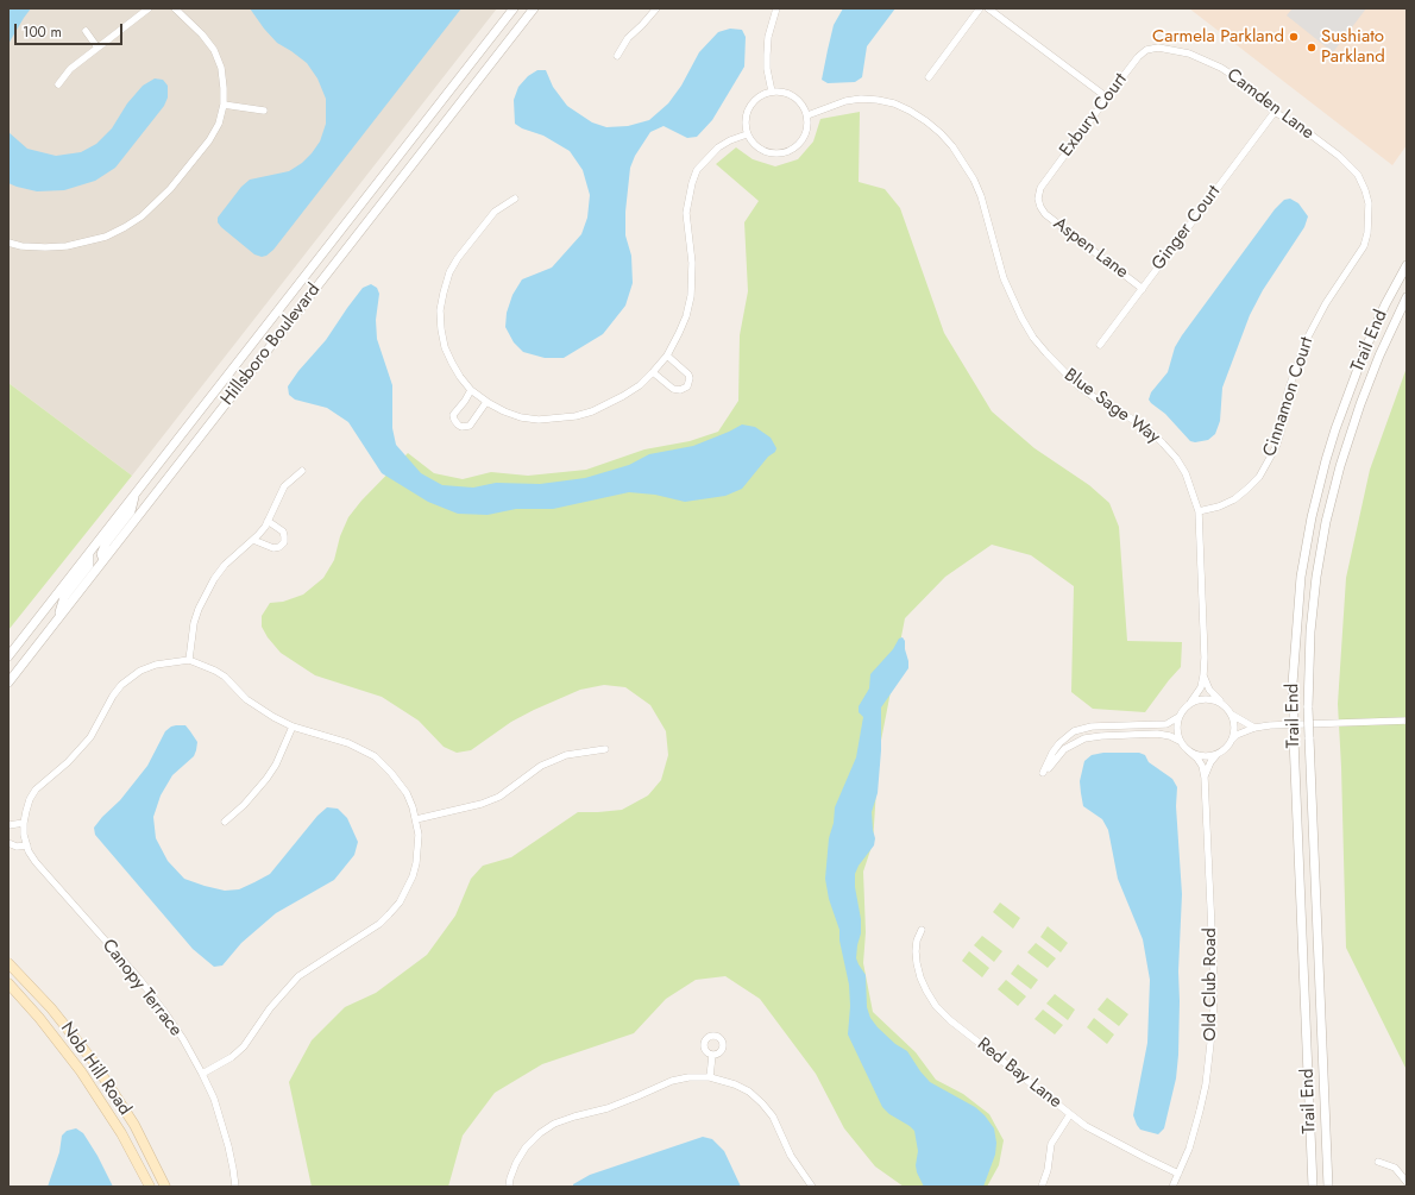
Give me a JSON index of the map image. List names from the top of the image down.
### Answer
{
  "streets": {
    "main road": ["Nob Hill Road"],
    "street": [
      "Camden Lane",
      "Exbury Court",
      "Ginger Court",
      "Aspen Lane",
      "Trail End",
      "Hillsboro Boulevard",
      "Cinnamon Court",
      "Blue Sage Way",
      "Old Club Road",
      "Canopy Terrace",
      "Red Bay Lane"
    ]
  },
  "crossings": [
    ["Camden Lane", "Exbury Court"],
    ["Camden Lane", "Ginger Court"],
    ["Camden Lane", "Cinnamon Court"],
    ["Exbury Court", "Aspen Lane"],
    ["Ginger Court", "Aspen Lane"],
    ["Cinnamon Court", "Blue Sage Way"],
    ["Blue Sage Way", "Old Club Road"],
    ["Old Club Road", "Red Bay Lane"]
  ],
  "places": ["Carmela Parkland", "Sushiato Parkland"],
  "scale_bar": "100 m"
}
